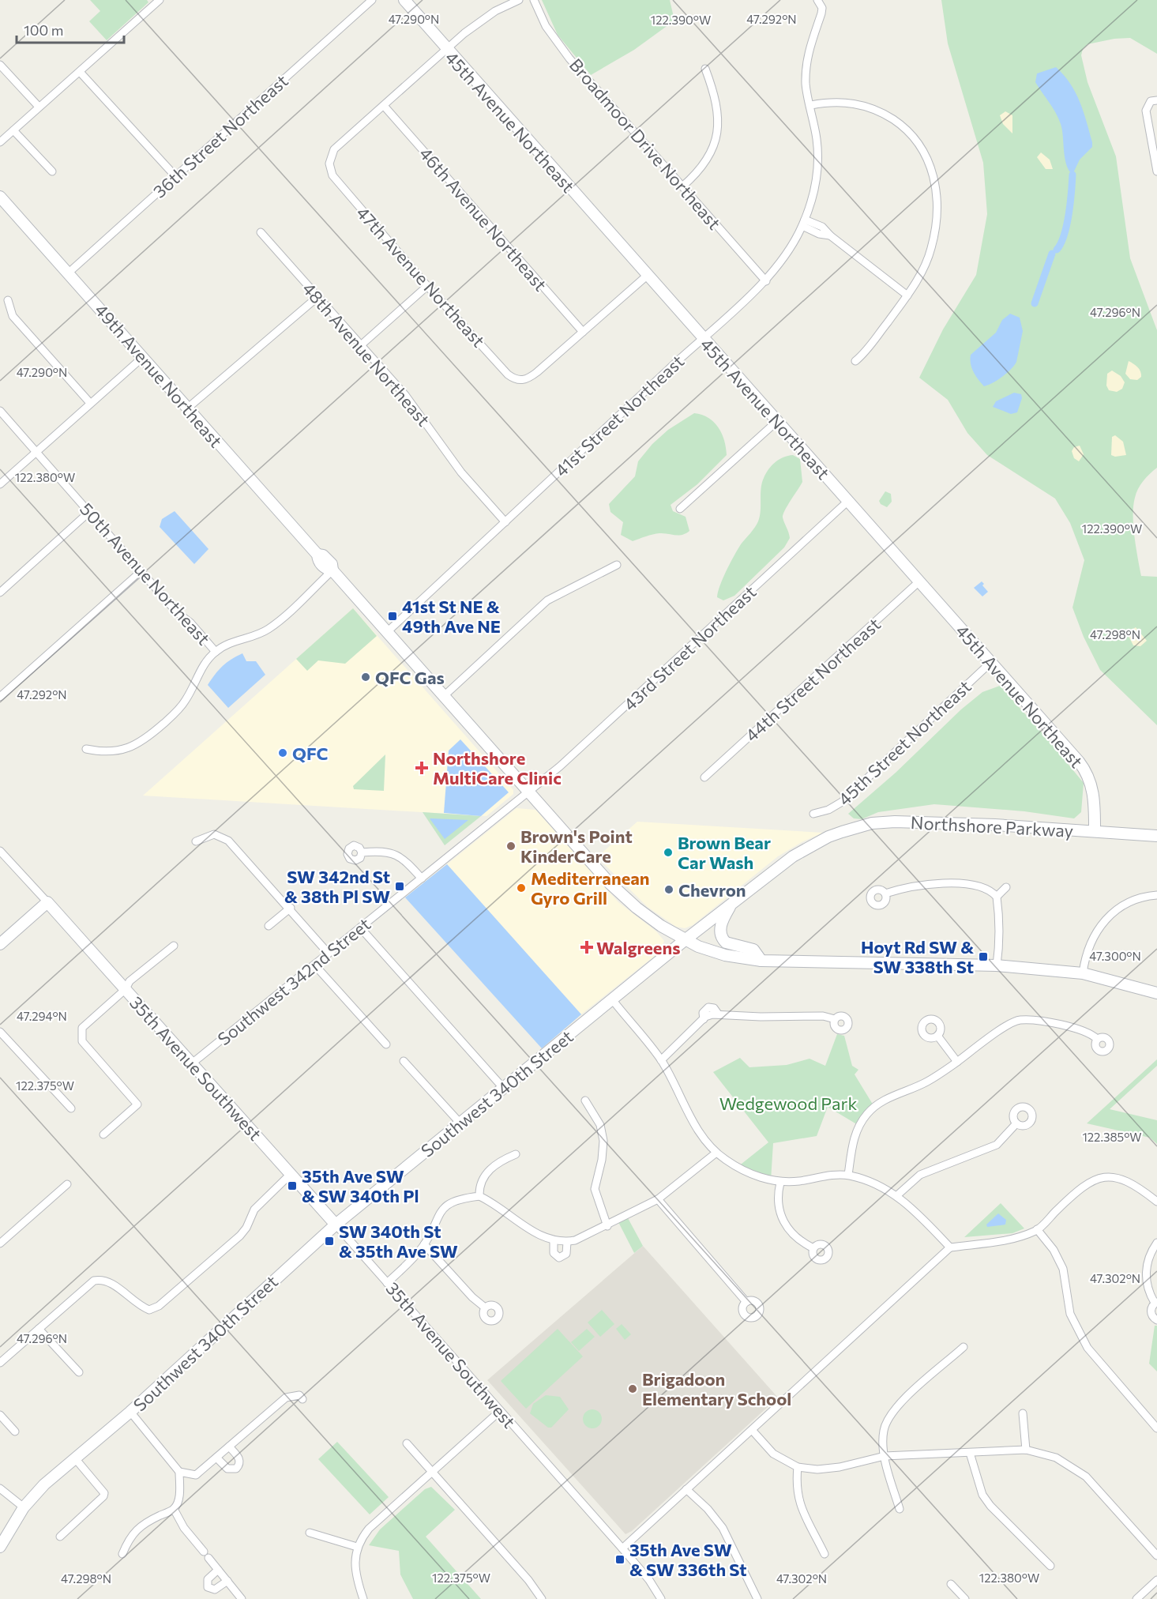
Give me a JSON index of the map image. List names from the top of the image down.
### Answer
{
  "streets": {
    "main road": [
      "45th Avenue Northeast",
      "49th Avenue Northeast",
      "Northshore Parkway",
      "35th Avenue Southwest",
      "Southwest 340th Street"
    ],
    "street": [
      "36th Street Northeast",
      "Broadmoor Drive Northeast",
      "46th Avenue Northeast",
      "47th Avenue Northeast",
      "48th Avenue Northeast",
      "41st Street Northeast",
      "50th Avenue Northeast",
      "43rd Street Northeast",
      "44th Street Northeast",
      "45th Street Northeast",
      "Southwest 342nd Street"
    ]
  },
  "crossings": [
    ["45th Avenue Northeast", "41st Street Northeast"],
    ["45th Avenue Northeast", "43rd Street Northeast"],
    ["45th Avenue Northeast", "44th Street Northeast"],
    ["45th Avenue Northeast", "45th Street Northeast"],
    ["45th Avenue Northeast", "Northshore Parkway"],
    ["36th Street Northeast", "49th Avenue Northeast"],
    ["Broadmoor Drive Northeast", "41st Street Northeast"],
    ["46th Avenue Northeast", "47th Avenue Northeast"],
    ["48th Avenue Northeast", "41st Street Northeast"],
    ["49th Avenue Northeast", "41st Street Northeast"],
    ["49th Avenue Northeast", "43rd Street Northeast"],
    ["49th Avenue Northeast", "Southwest 342nd Street"],
    ["49th Avenue Northeast", "Southwest 340th Street"],
    ["43rd Street Northeast", "Southwest 342nd Street"],
    ["Northshore Parkway", "Southwest 340th Street"],
    ["Southwest 342nd Street", "35th Avenue Southwest"],
    ["35th Avenue Southwest", "Southwest 340th Street"]
  ],
  "parks": ["Wedgewood Park"],
  "places": {
    "transit": [
      "41st St NE & 49th Ave NE",
      "SW 342nd St & 38th Pl SW",
      "Hoyt Rd SW & SW 338th St",
      "35th Ave SW & SW 340th Pl",
      "SW 340th St & 35th Ave SW",
      "35th Ave SW & SW 336th St"
    ],
    "other": [
      "QFC Gas",
      "QFC",
      "Brown's Point KinderCare",
      "Brown Bear Car Wash",
      "Mediterranean Gyro Grill",
      "Chevron",
      "Brigadoon Elementary School"
    ],
    "health": ["Northshore MultiCare Clinic", "Walgreens"]
  },
  "scale_bar": "100 m",
  "coordinates": [
    "47.290°N",
    "47.292°N",
    "122.390°W",
    "47.296°N",
    "122.380°W",
    "47.298°N",
    "47.300°N",
    "47.294°N",
    "122.375°W",
    "122.385°W",
    "47.302°N"
  ]
}
